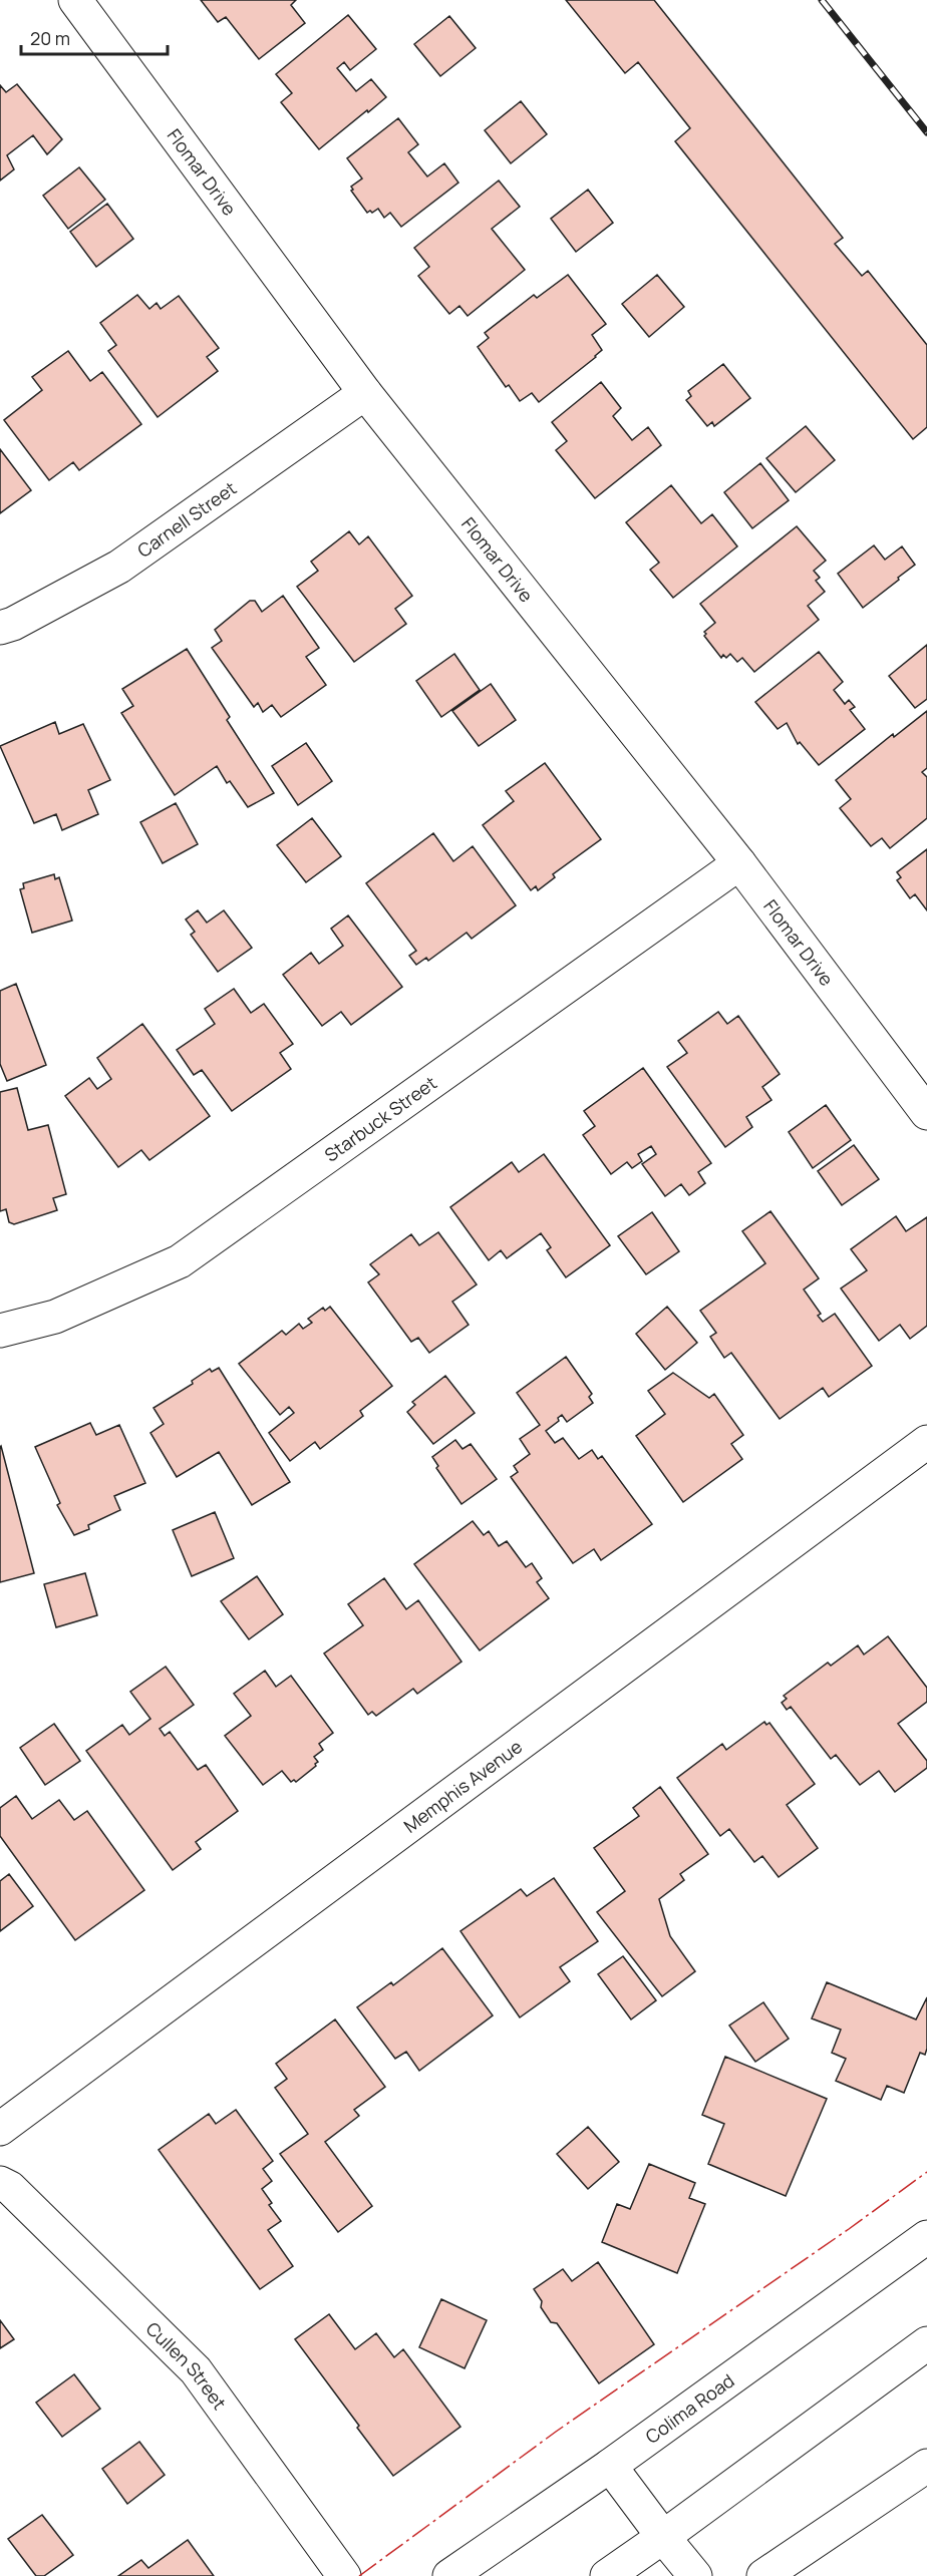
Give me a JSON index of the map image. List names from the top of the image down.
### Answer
{
  "streets": {
    "street": [
      "Flomar Drive",
      "Carnell Street",
      "Starbuck Street",
      "Memphis Avenue",
      "Cullen Street",
      "Colima Road"
    ]
  },
  "crossings": [
    ["Flomar Drive", "Carnell Street"],
    ["Flomar Drive", "Starbuck Street"]
  ],
  "scale_bar": "20 m"
}
